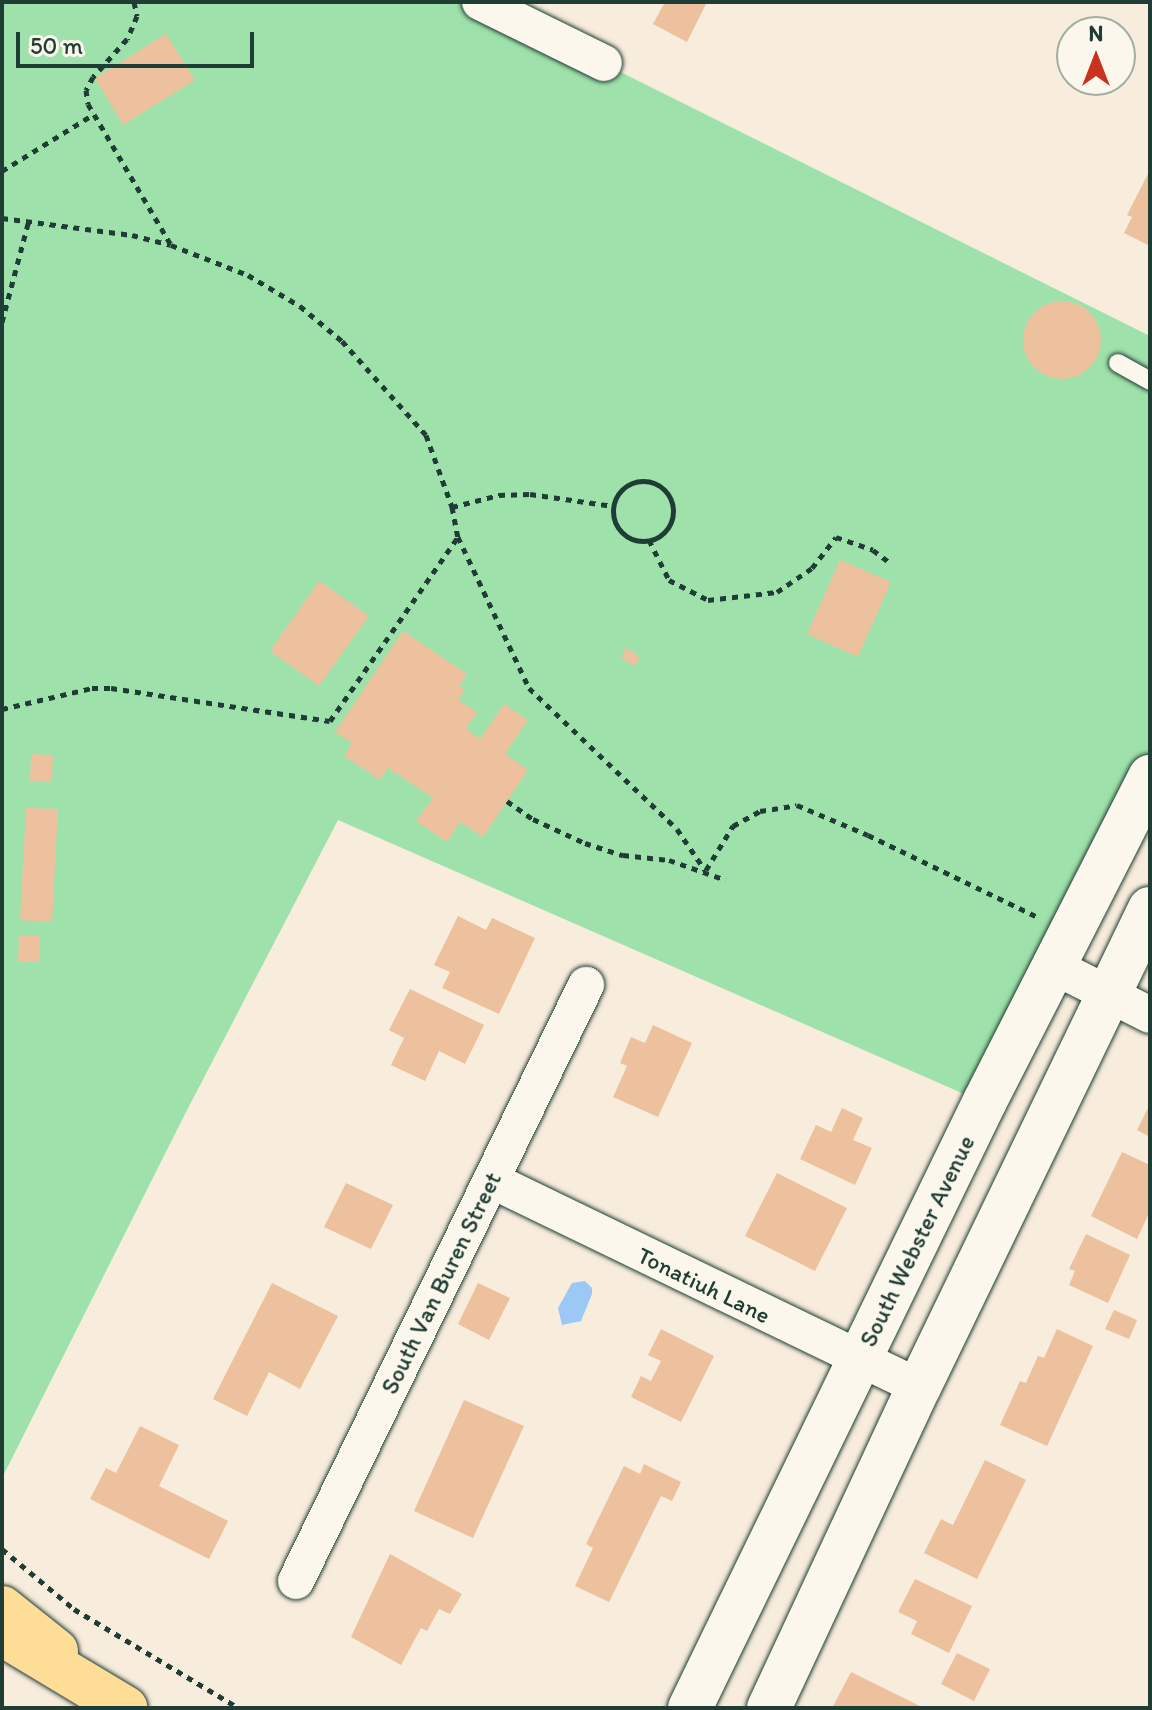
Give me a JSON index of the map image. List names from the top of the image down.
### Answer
{
  "streets": {
    "main road": ["South Webster Avenue"],
    "street": ["South Van Buren Street", "Tonatiuh Lane"]
  },
  "crossings": [
    ["South Webster Avenue", "Tonatiuh Lane"],
    ["South Van Buren Street", "Tonatiuh Lane"]
  ],
  "scale_bar": "50 m",
  "north": "top"
}
